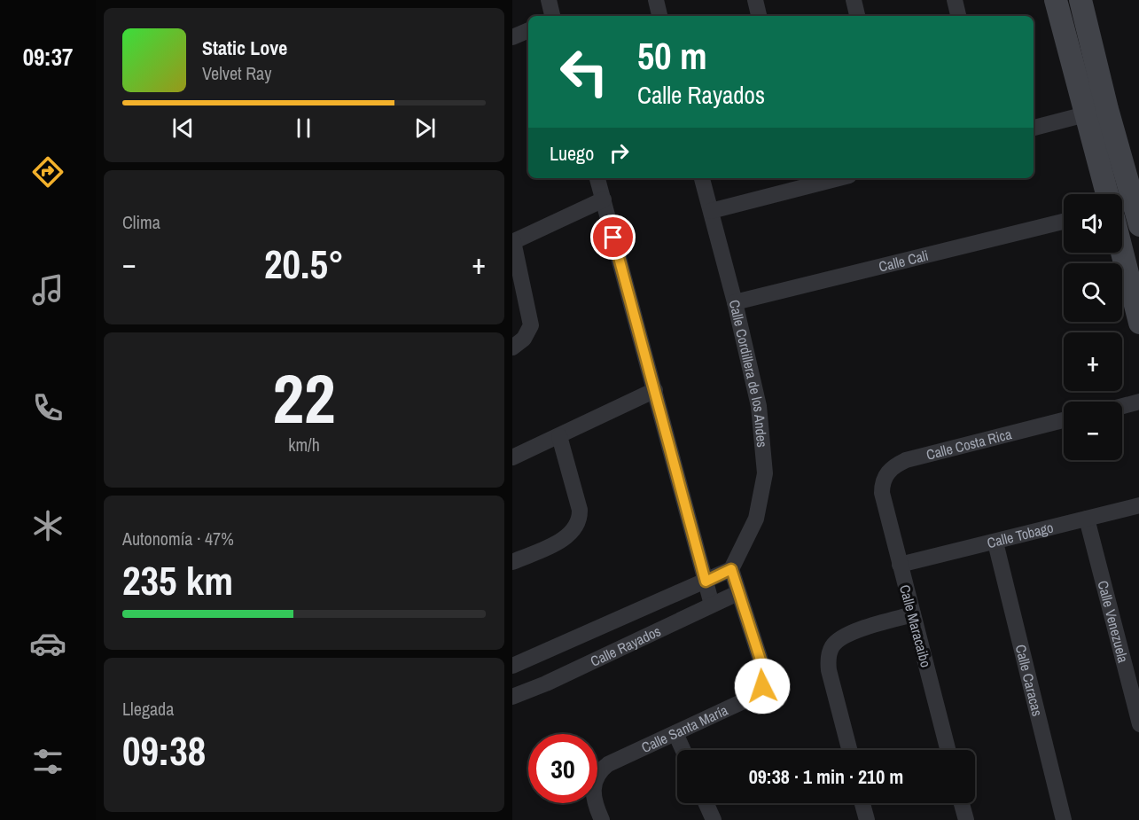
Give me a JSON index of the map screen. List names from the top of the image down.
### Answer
{
  "streets": {
    "street": [
      "Calle Cali",
      "Calle Cordillera de los Andes",
      "Calle Costa Rica",
      "Calle Tobago",
      "Calle Venezuela",
      "Calle Maracaibo",
      "Calle Rayados",
      "Calle Caracas",
      "Calle Santa María"
    ]
  },
  "crossings": [
    ["Calle Cali", "Calle Cordillera de los Andes"],
    ["Calle Cordillera de los Andes", "Calle Rayados"],
    ["Calle Cordillera de los Andes", "Calle Santa María"],
    ["Calle Costa Rica", "Calle Maracaibo"],
    ["Calle Tobago", "Calle Venezuela"],
    ["Calle Tobago", "Calle Maracaibo"],
    ["Calle Tobago", "Calle Caracas"],
    ["Calle Rayados", "Calle Santa María"]
  ],
  "page": {
    "tabs": "09:37",
    "turn": ["50 m", "Calle Rayados"],
    "song": ["Static Love", "Velvet Ray"],
    "then": "Luego",
    "tile": [
      "Clima",
      ["22", "km/h"],
      ["Autonomía · 47%", "235 km"],
      ["Llegada", "09:38"]
    ],
    "map_buttons": ["+", "−"],
    "heat": ["−", "20.5°", "+"],
    "limit": "30",
    "trip": "09:38 · 1 min · 210 m"
  }
}
